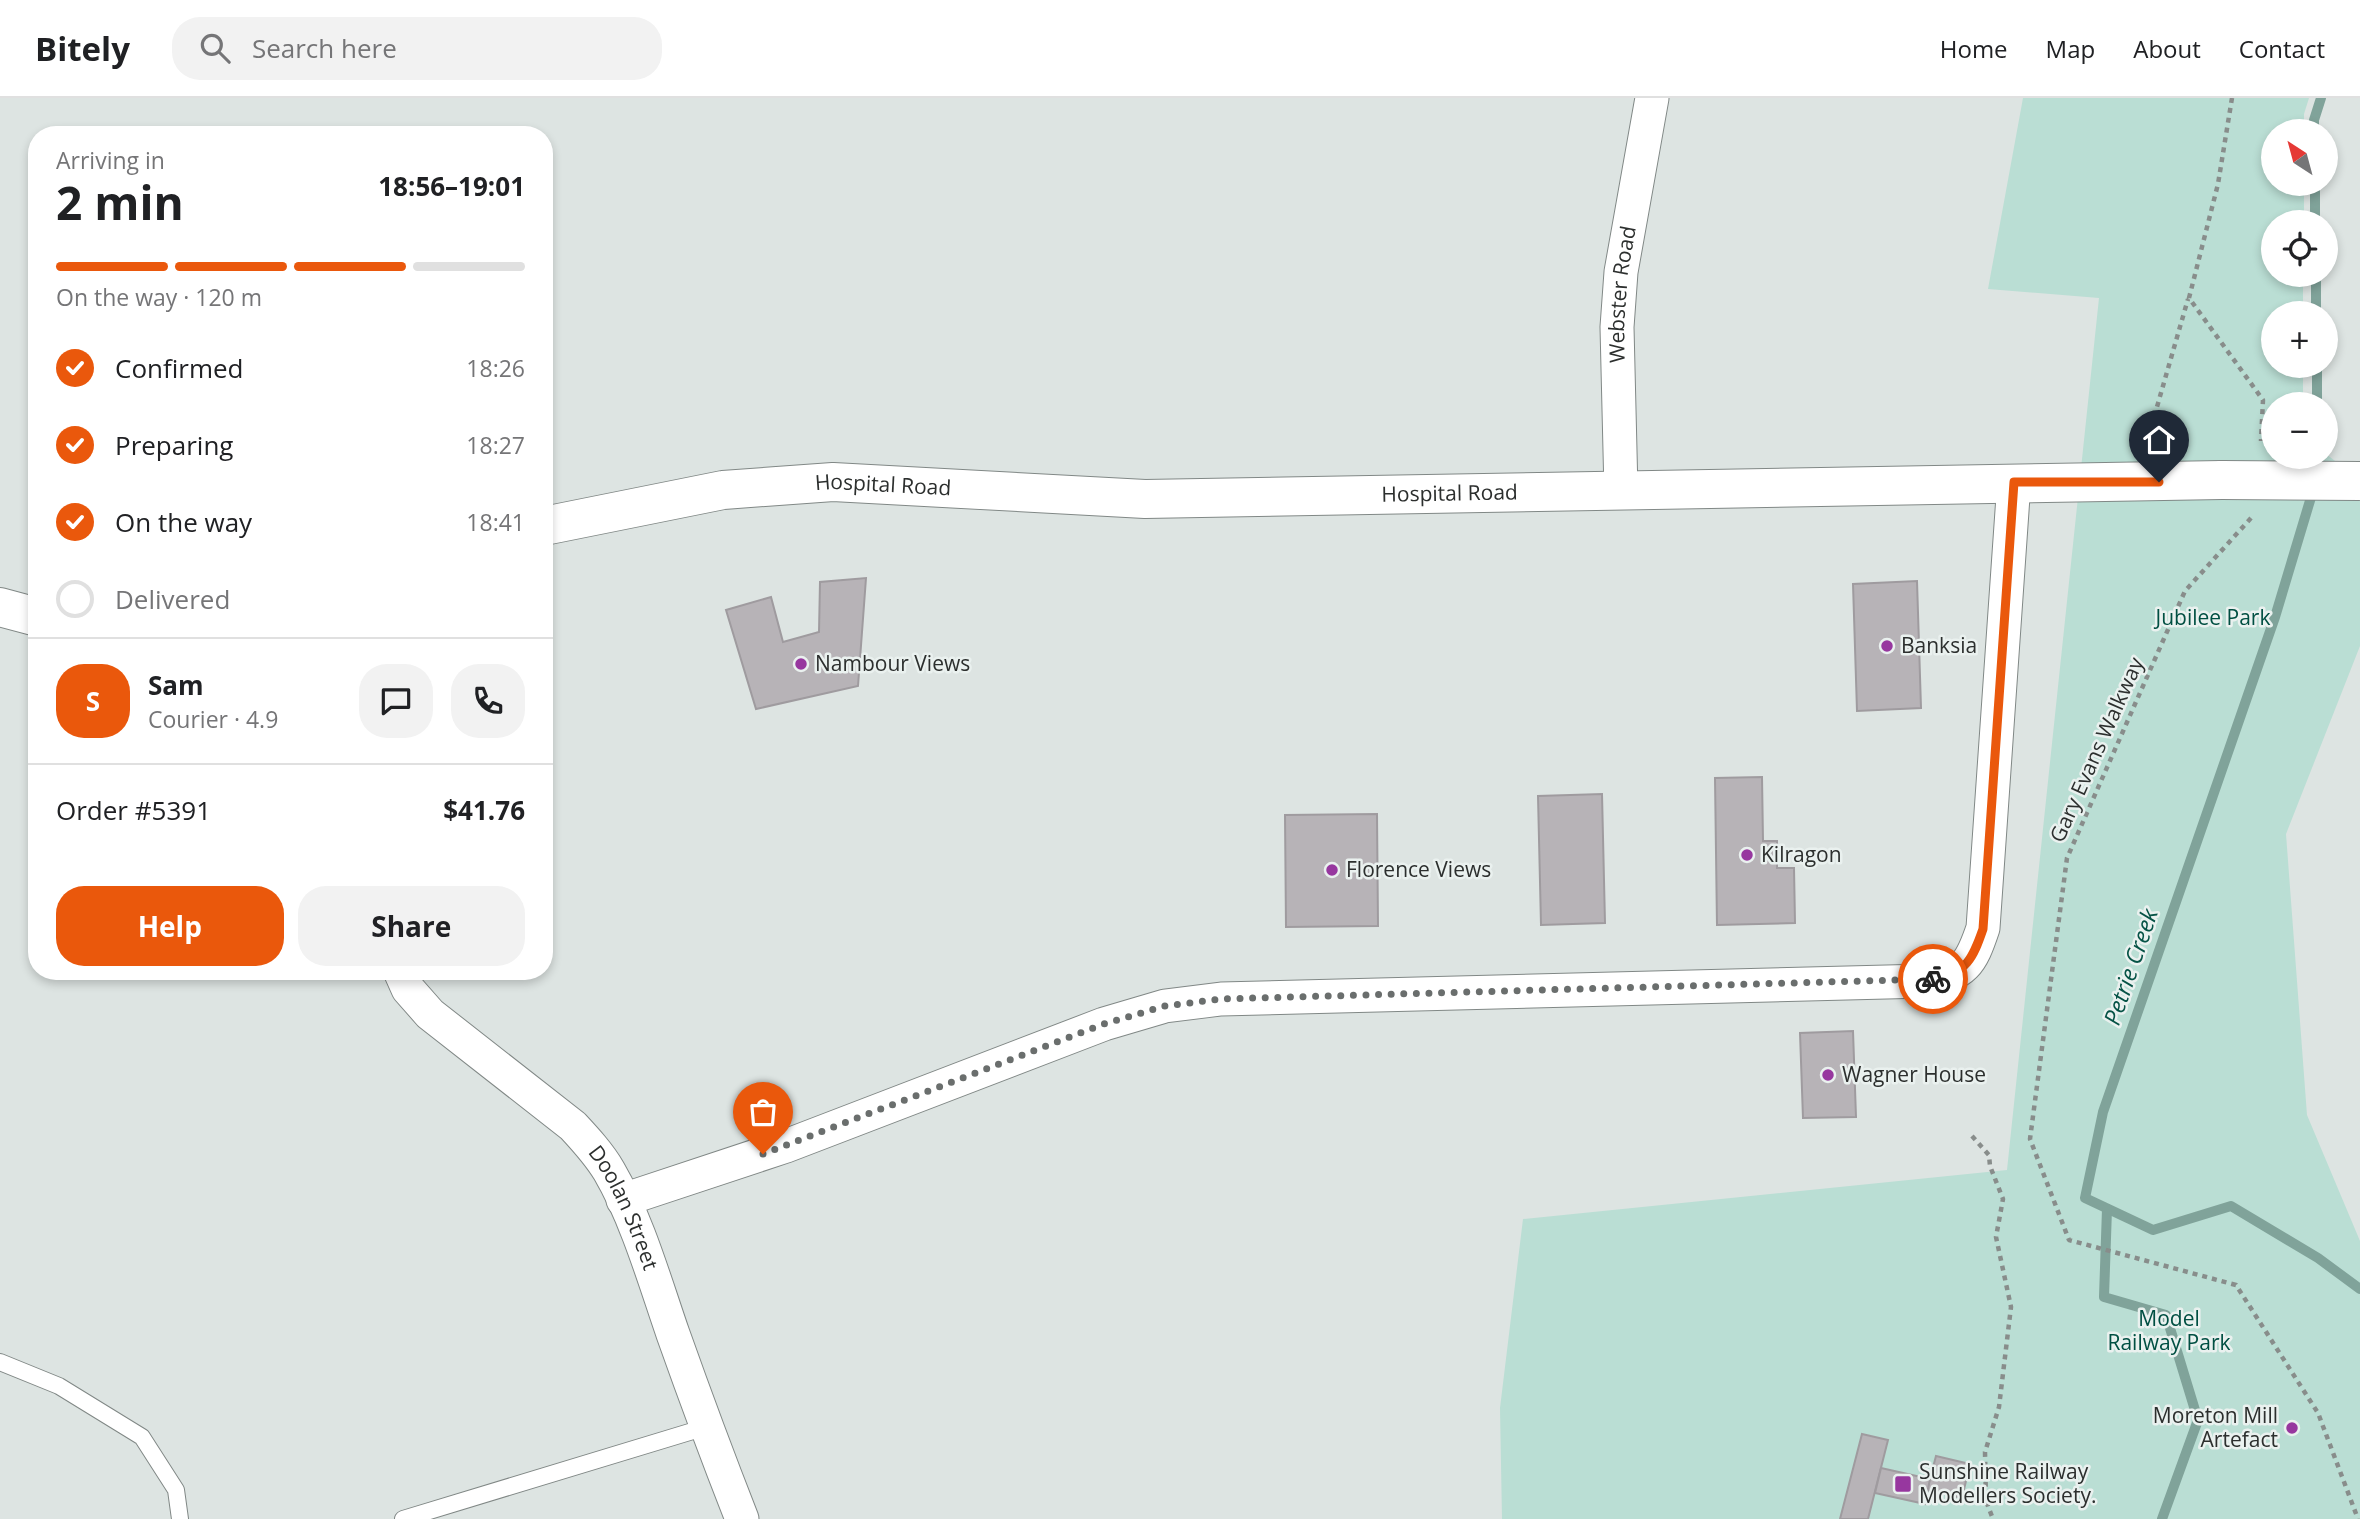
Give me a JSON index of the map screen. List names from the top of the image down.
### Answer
{
  "streets": {
    "street": ["Webster Road", "Hospital Road", "Doolan Street"],
    "path": ["Gary Evans Walkway"]
  },
  "crossings": [
    ["Webster Road", "Hospital Road"]
  ],
  "water": ["Petrie Creek"],
  "parks": ["Jubilee Park", "Model Railway Park"],
  "places": {
    "other": [
      "Banksia",
      "Nambour Views",
      "Kilragon",
      "Florence Views",
      "Wagner House",
      "Moreton Mill Artefact"
    ],
    "transit": ["Sunshine Railway Modellers Society."]
  },
  "north": "top left",
  "page": {
    "header": "Bitely",
    "search": "Search here",
    "nav": [
      "Home",
      "Map",
      "About",
      "Contact"
    ],
    "map_buttons": ["+", "−"],
    "heading": ["2 min", "Arriving in", "18:56–19:01"],
    "panel": [
      "Sam",
      "Courier · 4.9",
      "Order #5391",
      "$41.76"
    ],
    "bar": "On the way · 120 m",
    "list": [
      ["Confirmed", "18:26"],
      ["Preparing", "18:27"],
      ["On the way", "18:41"],
      "Delivered"
    ],
    "round": "S",
    "buttons": ["Help", "Share"]
  }
}
